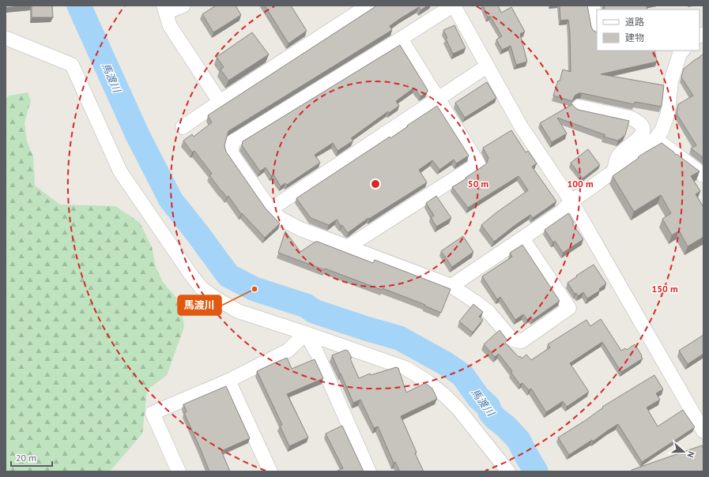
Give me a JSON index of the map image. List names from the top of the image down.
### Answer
{
  "water": ["馬渡川"],
  "places": ["馬渡川"],
  "legend": ["道路", "建物"],
  "scale_bar": "20 m",
  "north": "right",
  "rings": ["50 m", "100 m", "150 m"]
}
